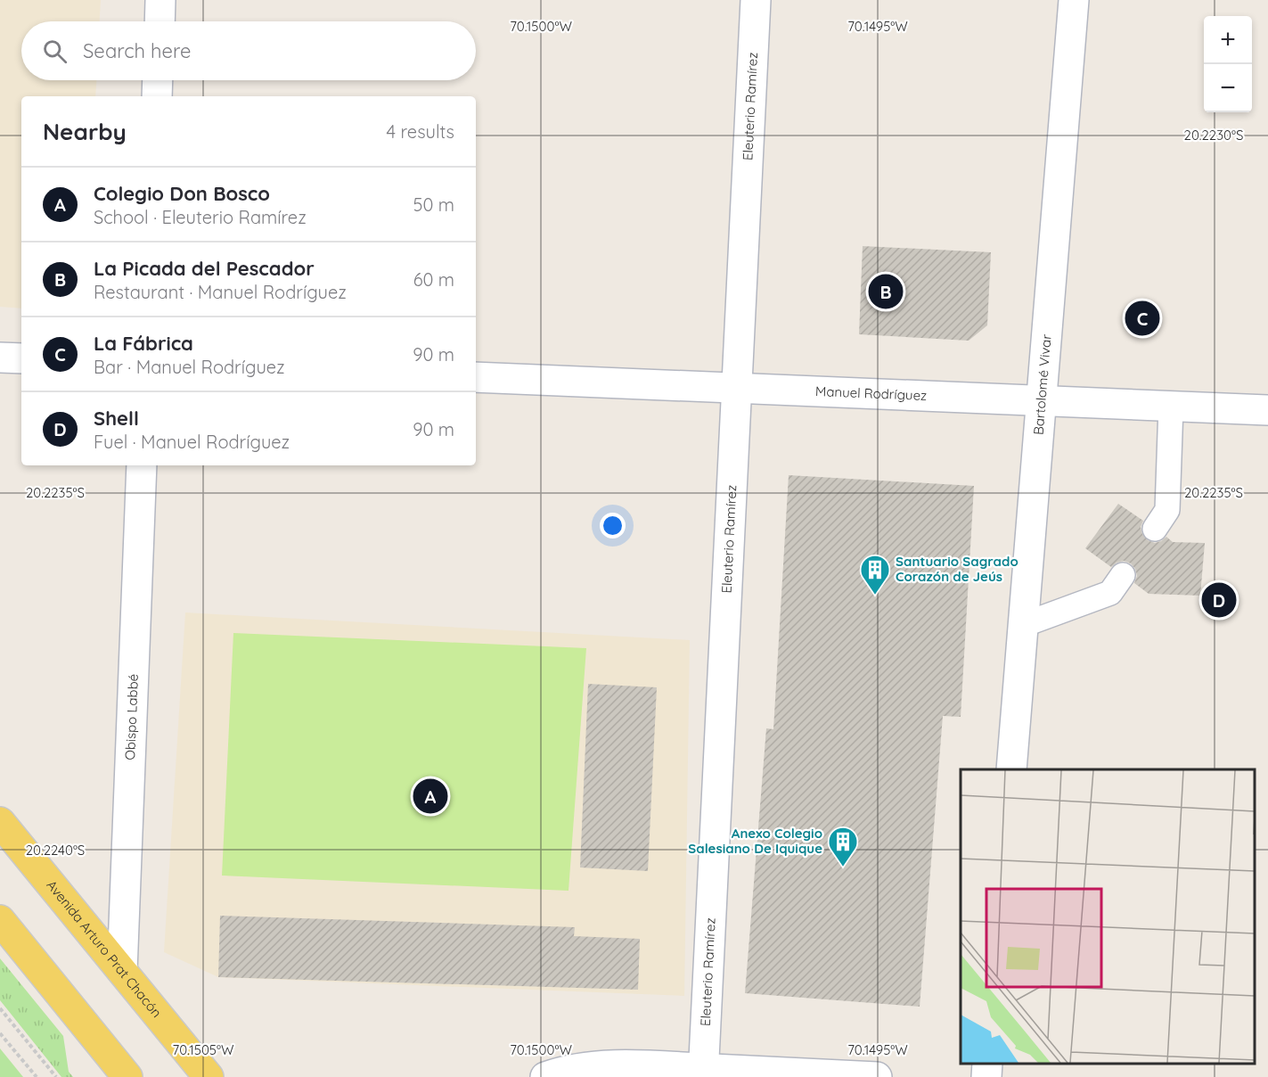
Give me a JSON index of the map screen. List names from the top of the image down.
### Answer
{
  "streets": {
    "main road": ["Avenida Arturo Prat Chacón"],
    "street": [
      "Eleuterio Ramírez",
      "Bartolomé Vivar",
      "Manuel Rodríguez",
      "Obispo Labbé"
    ]
  },
  "crossings": [
    ["Eleuterio Ramírez", "Manuel Rodríguez"],
    ["Bartolomé Vivar", "Manuel Rodríguez"],
    ["Obispo Labbé", "Avenida Arturo Prat Chacón"]
  ],
  "places": {
    "building": ["Santuario Sagrado Corazón de Jeús", "Anexo Colegio Salesiano De Iquique"]
  },
  "page": {
    "map_buttons": ["+", "−"],
    "search": "Search here",
    "heading": ["Nearby", "4 results"],
    "list": [
      {
        "mark": "A",
        "name": "Colegio Don Bosco",
        "note": "School · Eleuterio Ramírez",
        "value": "50 m"
      },
      {
        "mark": "B",
        "name": "La Picada del Pescador",
        "note": "Restaurant · Manuel Rodríguez",
        "value": "60 m"
      },
      {
        "mark": "C",
        "name": "La Fábrica",
        "note": "Bar · Manuel Rodríguez",
        "value": "90 m"
      },
      {
        "mark": "D",
        "name": "Shell",
        "note": "Fuel · Manuel Rodríguez",
        "value": "90 m"
      }
    ],
    "pins": [
      "B",
      "C",
      "D",
      "A"
    ]
  },
  "coordinates": [
    "70.1500°W",
    "70.1495°W",
    "20.2230°S",
    "20.2235°S",
    "20.2240°S",
    "70.1505°W"
  ]
}
